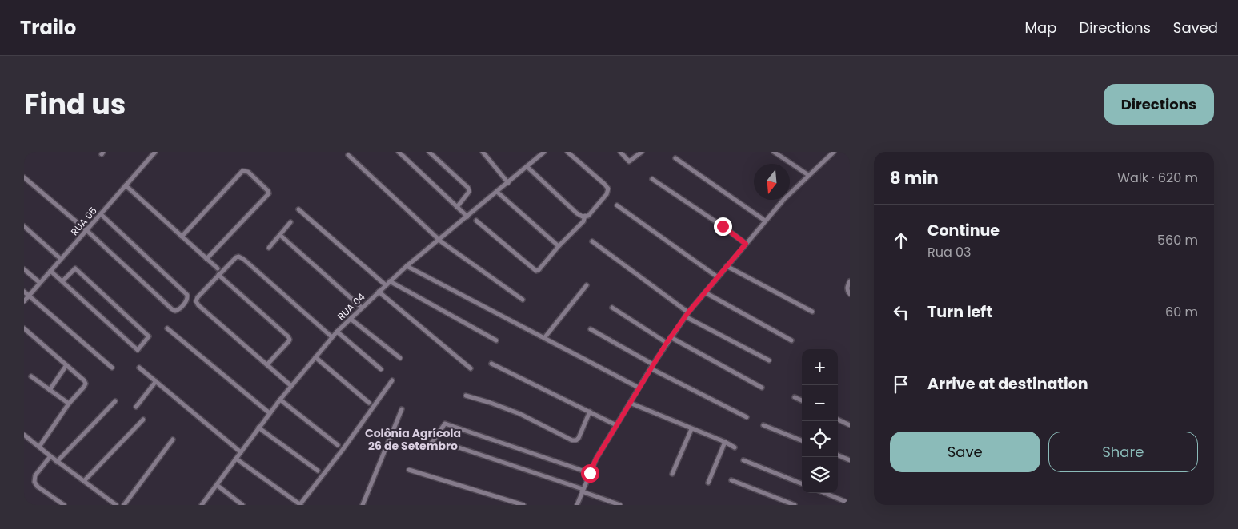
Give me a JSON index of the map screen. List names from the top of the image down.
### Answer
{
  "streets": {
    "street": ["RUA 05", "RUA 04"]
  },
  "districts": ["Colônia Agrícola 26 de Setembro"],
  "north": "bottom",
  "page": {
    "header": "Trailo",
    "nav": ["Map", "Directions", "Saved"],
    "title": "Find us",
    "buttons": [
      "Directions",
      ["Save", "Share"]
    ],
    "heading": ["8 min", "Walk · 620 m"],
    "list": [
      ["Continue", "Rua 03", "560 m"],
      ["Turn left", "60 m"],
      "Arrive at destination"
    ],
    "map_buttons": ["+", "−"]
  }
}
